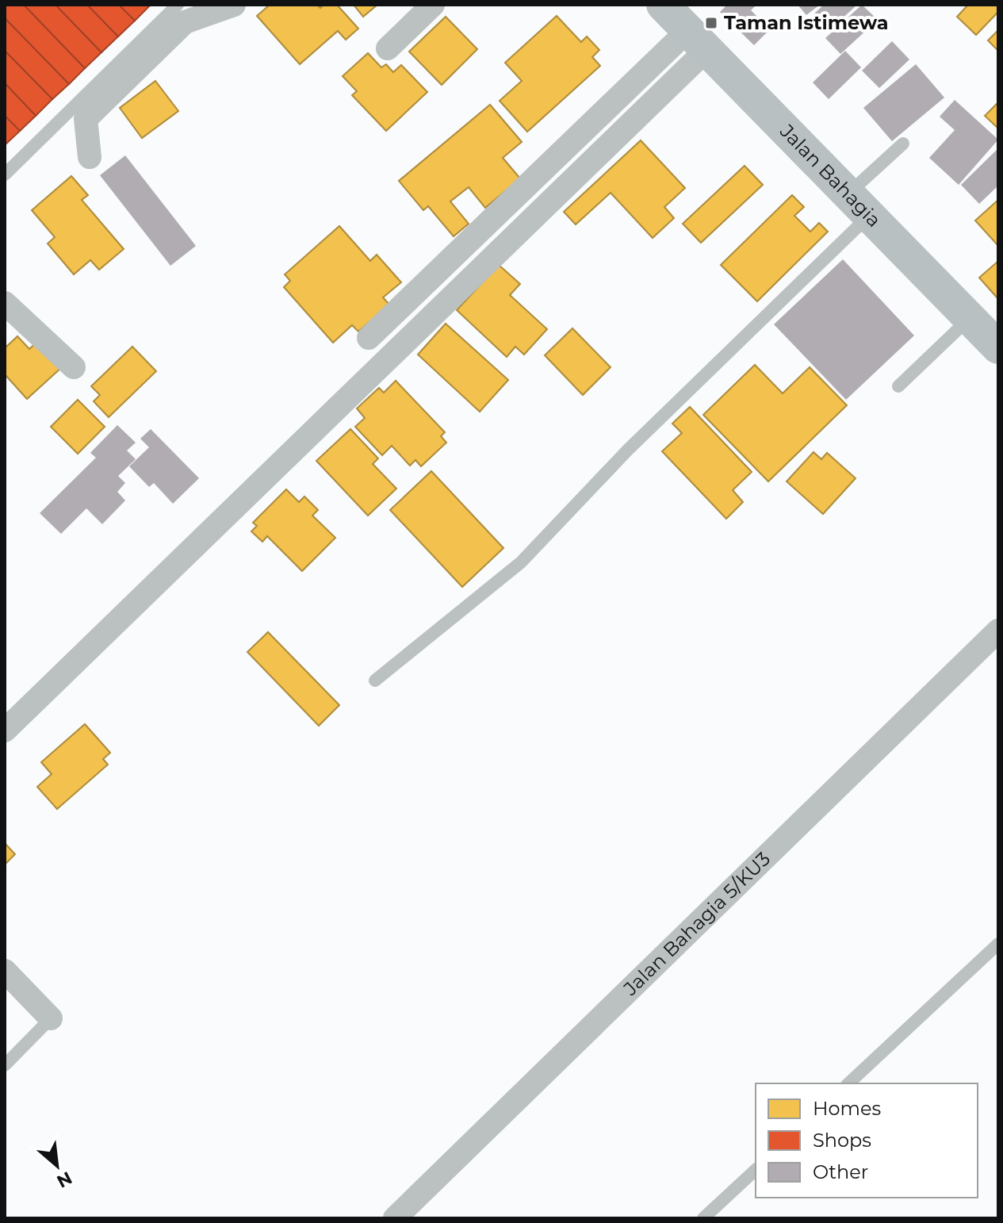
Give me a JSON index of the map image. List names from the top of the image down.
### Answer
{
  "streets": {
    "street": ["Jalan Bahagia", "Jalan Bahagia 5/KU3"]
  },
  "places": {
    "transit": ["Taman Istimewa"]
  },
  "legend": ["Homes", "Shops", "Other"],
  "north": "bottom right"
}
